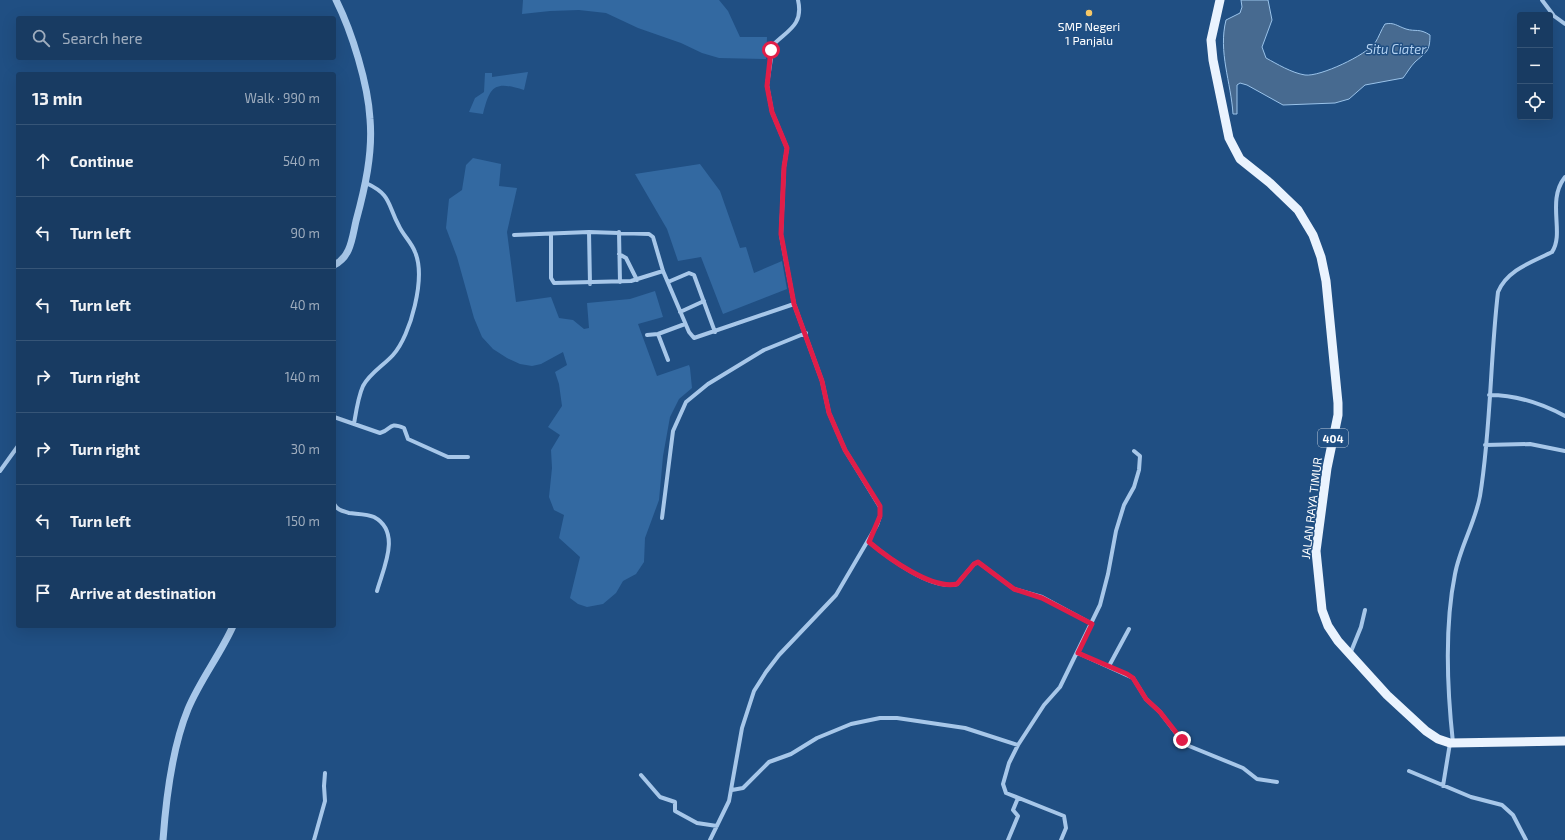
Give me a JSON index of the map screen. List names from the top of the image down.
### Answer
{
  "streets": {
    "main road": ["404", "JALAN RAYA TIMUR"]
  },
  "water": ["Situ Ciater"],
  "places": ["SMP Negeri 1 Panjalu"],
  "page": {
    "map_buttons": ["+", "−"],
    "search": "Search here",
    "heading": ["13 min", "Walk · 990 m"],
    "list": [
      ["Continue", "540 m"],
      ["Turn left", "90 m"],
      ["Turn left", "40 m"],
      ["Turn right", "140 m"],
      ["Turn right", "30 m"],
      ["Turn left", "150 m"],
      "Arrive at destination"
    ]
  }
}
